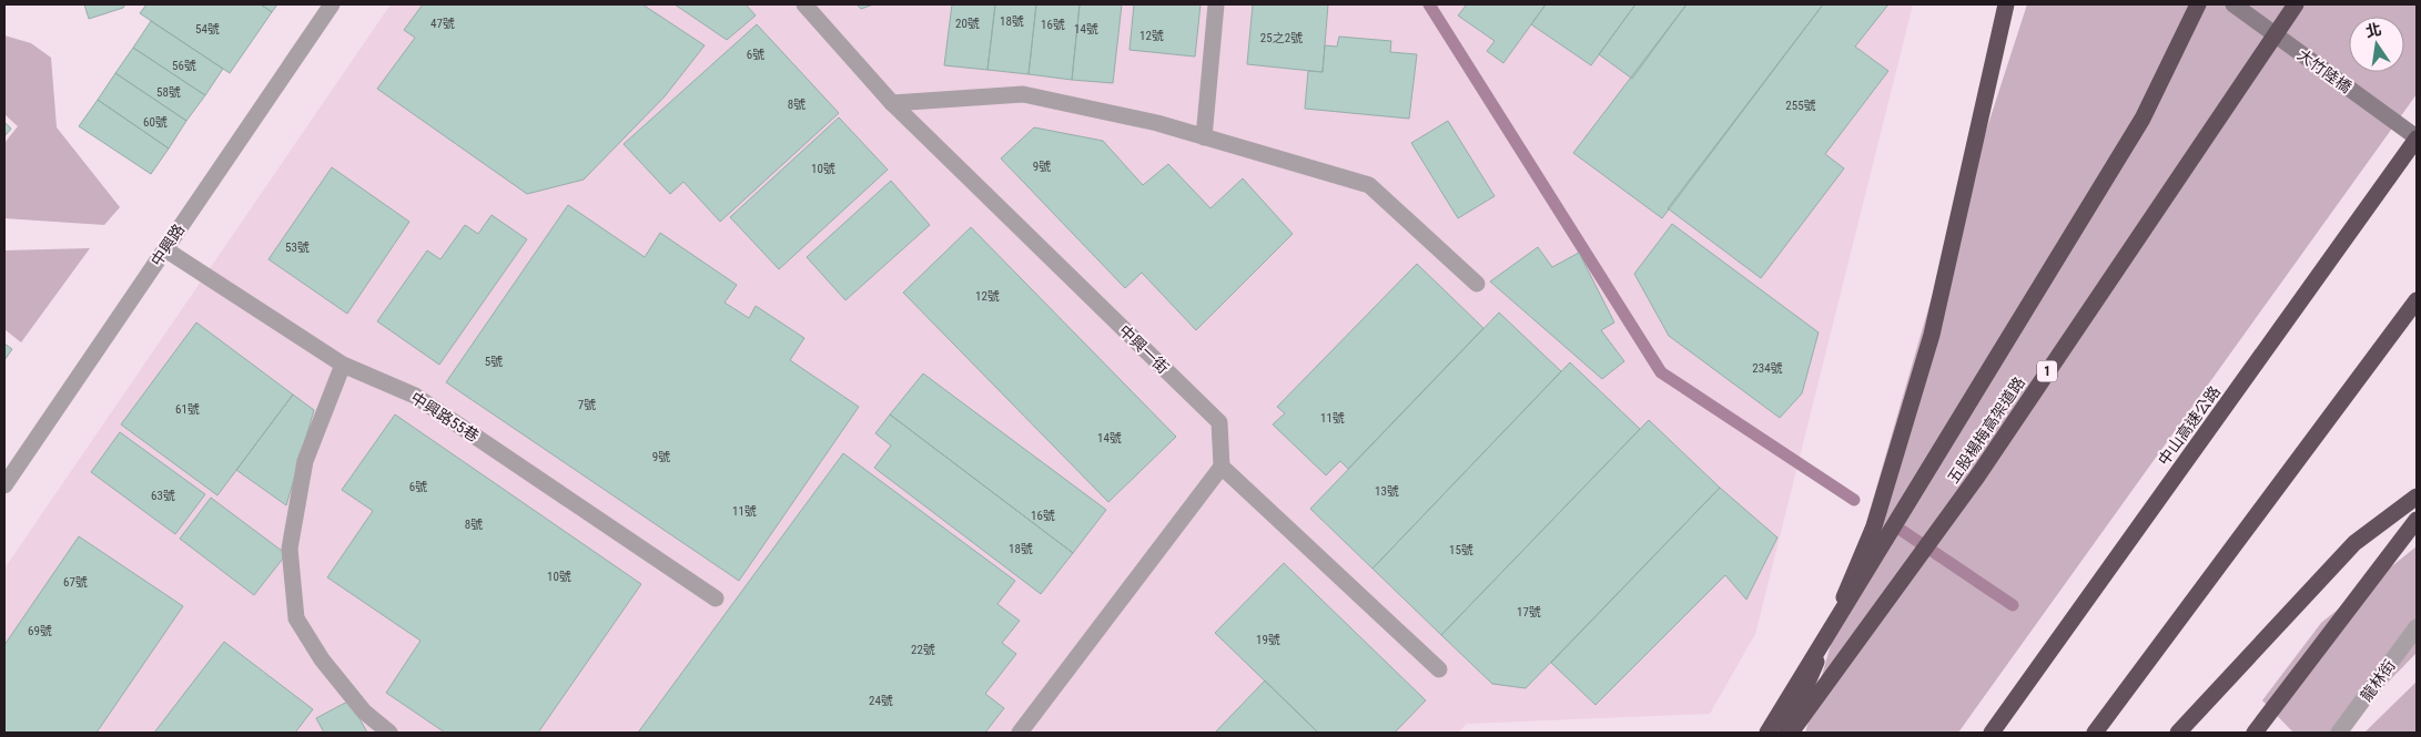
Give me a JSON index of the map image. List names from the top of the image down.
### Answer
{
  "streets": {
    "highway": ["1", "中山高速公路", "五股楊梅高架道路"],
    "main road": ["大竹陸橋"],
    "street": [
      "中興路",
      "中興一街",
      "中興路55巷",
      "龍林街"
    ]
  },
  "crossings": [
    ["大竹陸橋", "中山高速公路"],
    ["中興路", "中興路55巷"]
  ],
  "house_numbers": [
    "18號",
    "47號",
    "20號",
    "16號",
    "54號",
    "14號",
    "12號",
    "25之2號",
    "6號",
    "56號",
    "58號",
    "8號",
    "255號",
    "60號",
    "9號",
    "10號",
    "53號",
    "12號",
    "5號",
    "234號",
    "7號",
    "61號",
    "11號",
    "14號",
    "9號",
    "6號",
    "13號",
    "63號",
    "11號",
    "16號",
    "8號",
    "18號",
    "15號",
    "10號",
    "67號",
    "17號",
    "69號",
    "19號",
    "22號",
    "24號"
  ],
  "north": "top"
}
